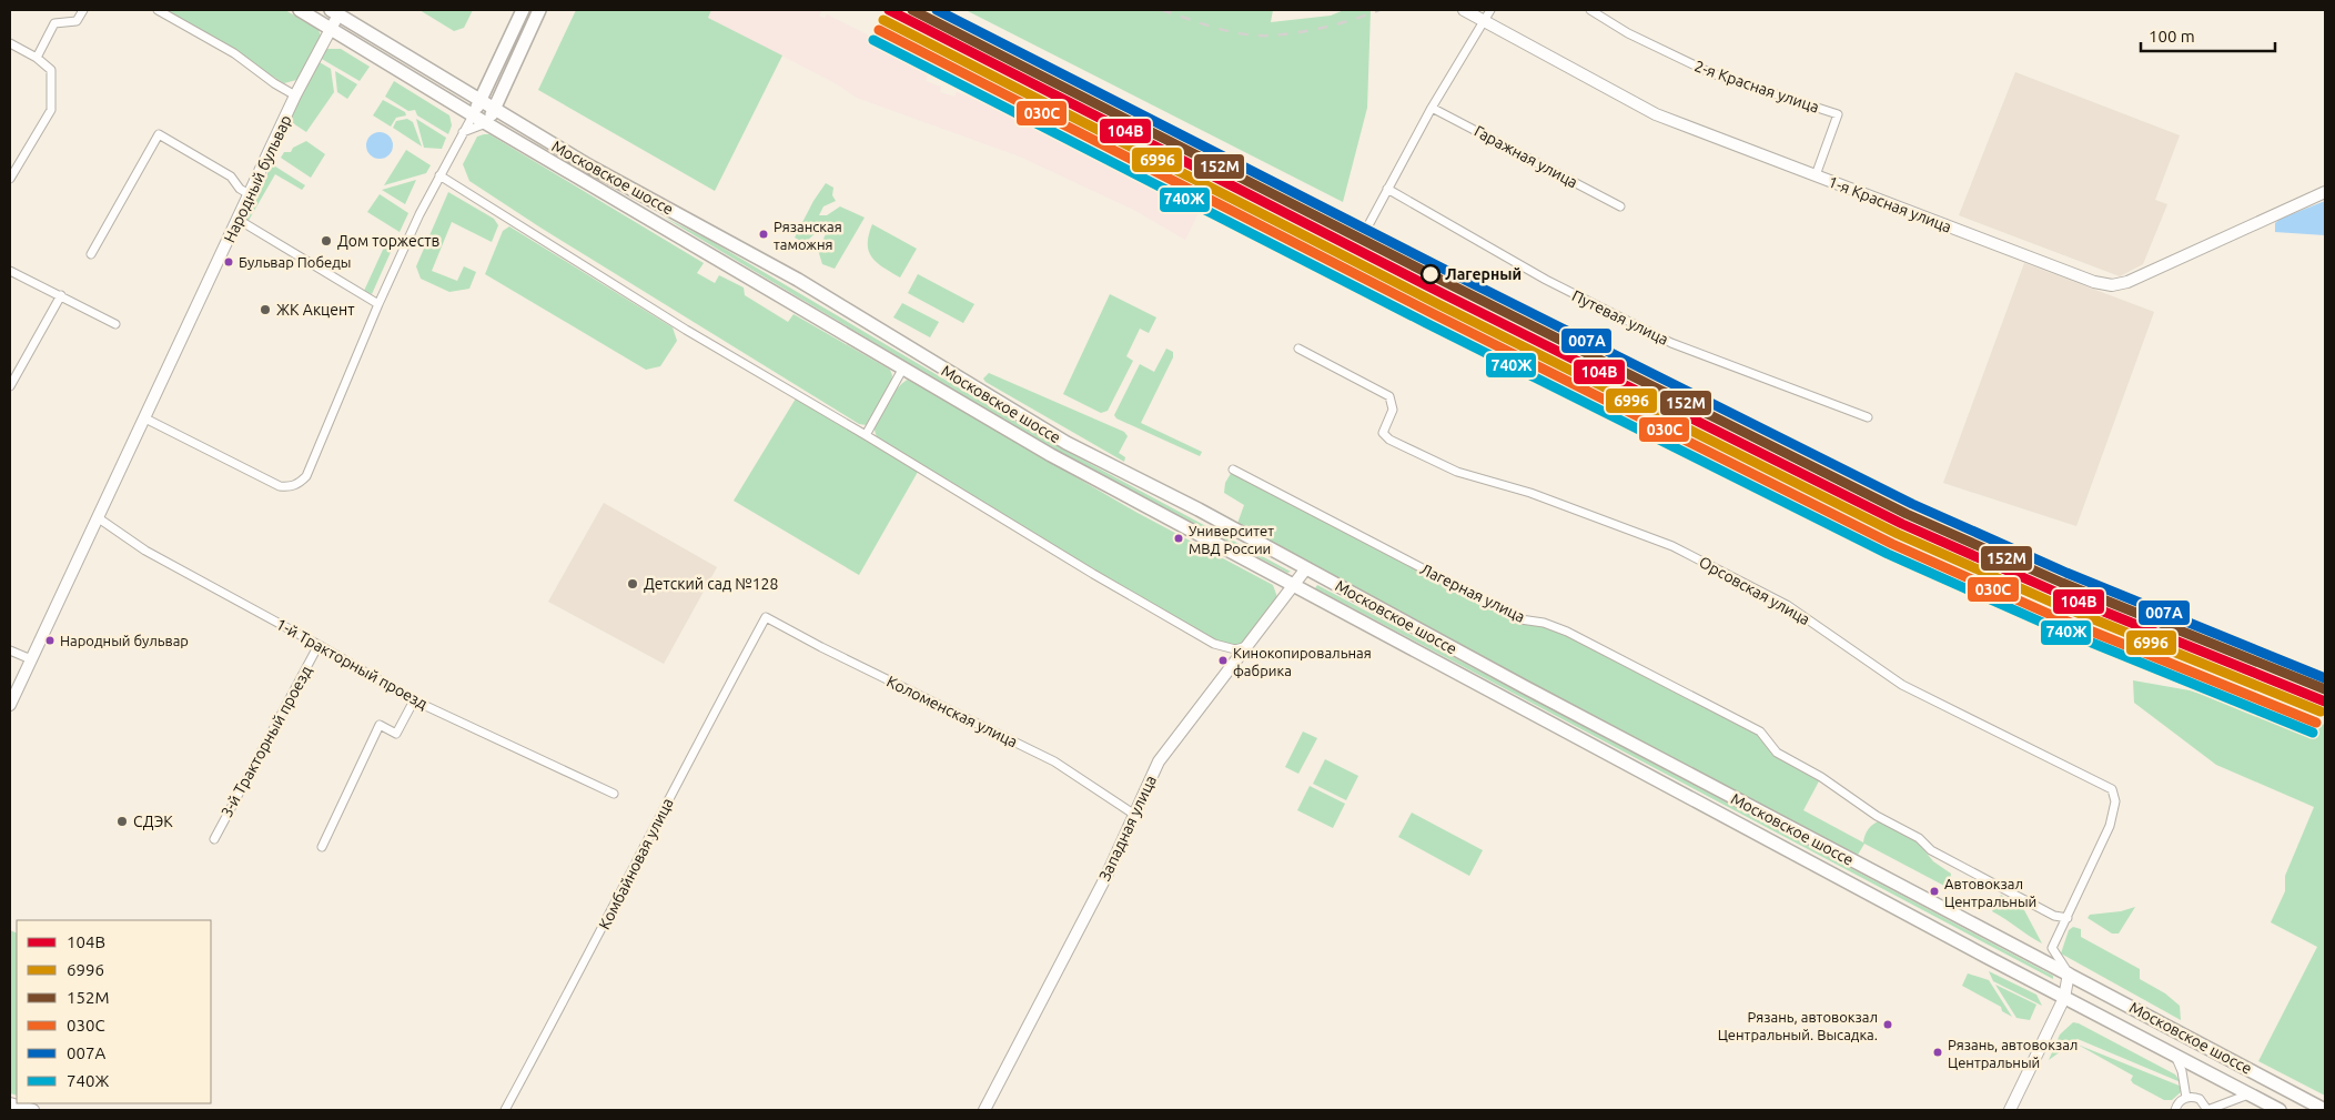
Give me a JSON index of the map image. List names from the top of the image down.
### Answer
{
  "streets": {
    "main road": ["Московское шоссе"],
    "street": [
      "2-я Красная улица",
      "Гаражная улица",
      "Народный бульвар",
      "1-я Красная улица",
      "Путевая улица",
      "Орсовская улица",
      "Лагерная улица",
      "1-й Тракторный проезд",
      "Коломенская улица",
      "3-й Тракторный проезд",
      "Западная улица",
      "Комбайновая улица"
    ]
  },
  "crossings": [
    ["2-я Красная улица", "1-я Красная улица"],
    ["Московское шоссе", "Народный бульвар"],
    ["Московское шоссе", "Западная улица"],
    ["Народный бульвар", "1-й Тракторный проезд"],
    ["Орсовская улица", "Лагерная улица"],
    ["1-й Тракторный проезд", "3-й Тракторный проезд"],
    ["Коломенская улица", "Западная улица"],
    ["Коломенская улица", "Комбайновая улица"]
  ],
  "places": [
    "Рязанская таможня",
    "Дом торжеств",
    "Бульвар Победы",
    "Лагерный",
    "ЖК Акцент",
    "Университет МВД России",
    "Детский сад №128",
    "Народный бульвар",
    "Кинокопировальная фабрика",
    "СДЭК",
    "Автовокзал Центральный",
    "Рязань, автовокзал Центральный. Высадка.",
    "Рязань, автовокзал Центральный"
  ],
  "lines": [
    "transit line 104В",
    "transit line 152М",
    "transit line 007А",
    "transit line 6996",
    "transit line 030C",
    "transit line 740Ж"
  ],
  "legend": [
    "104В",
    "6996",
    "152М",
    "030C",
    "007А",
    "740Ж"
  ],
  "scale_bar": "100 m"
}
